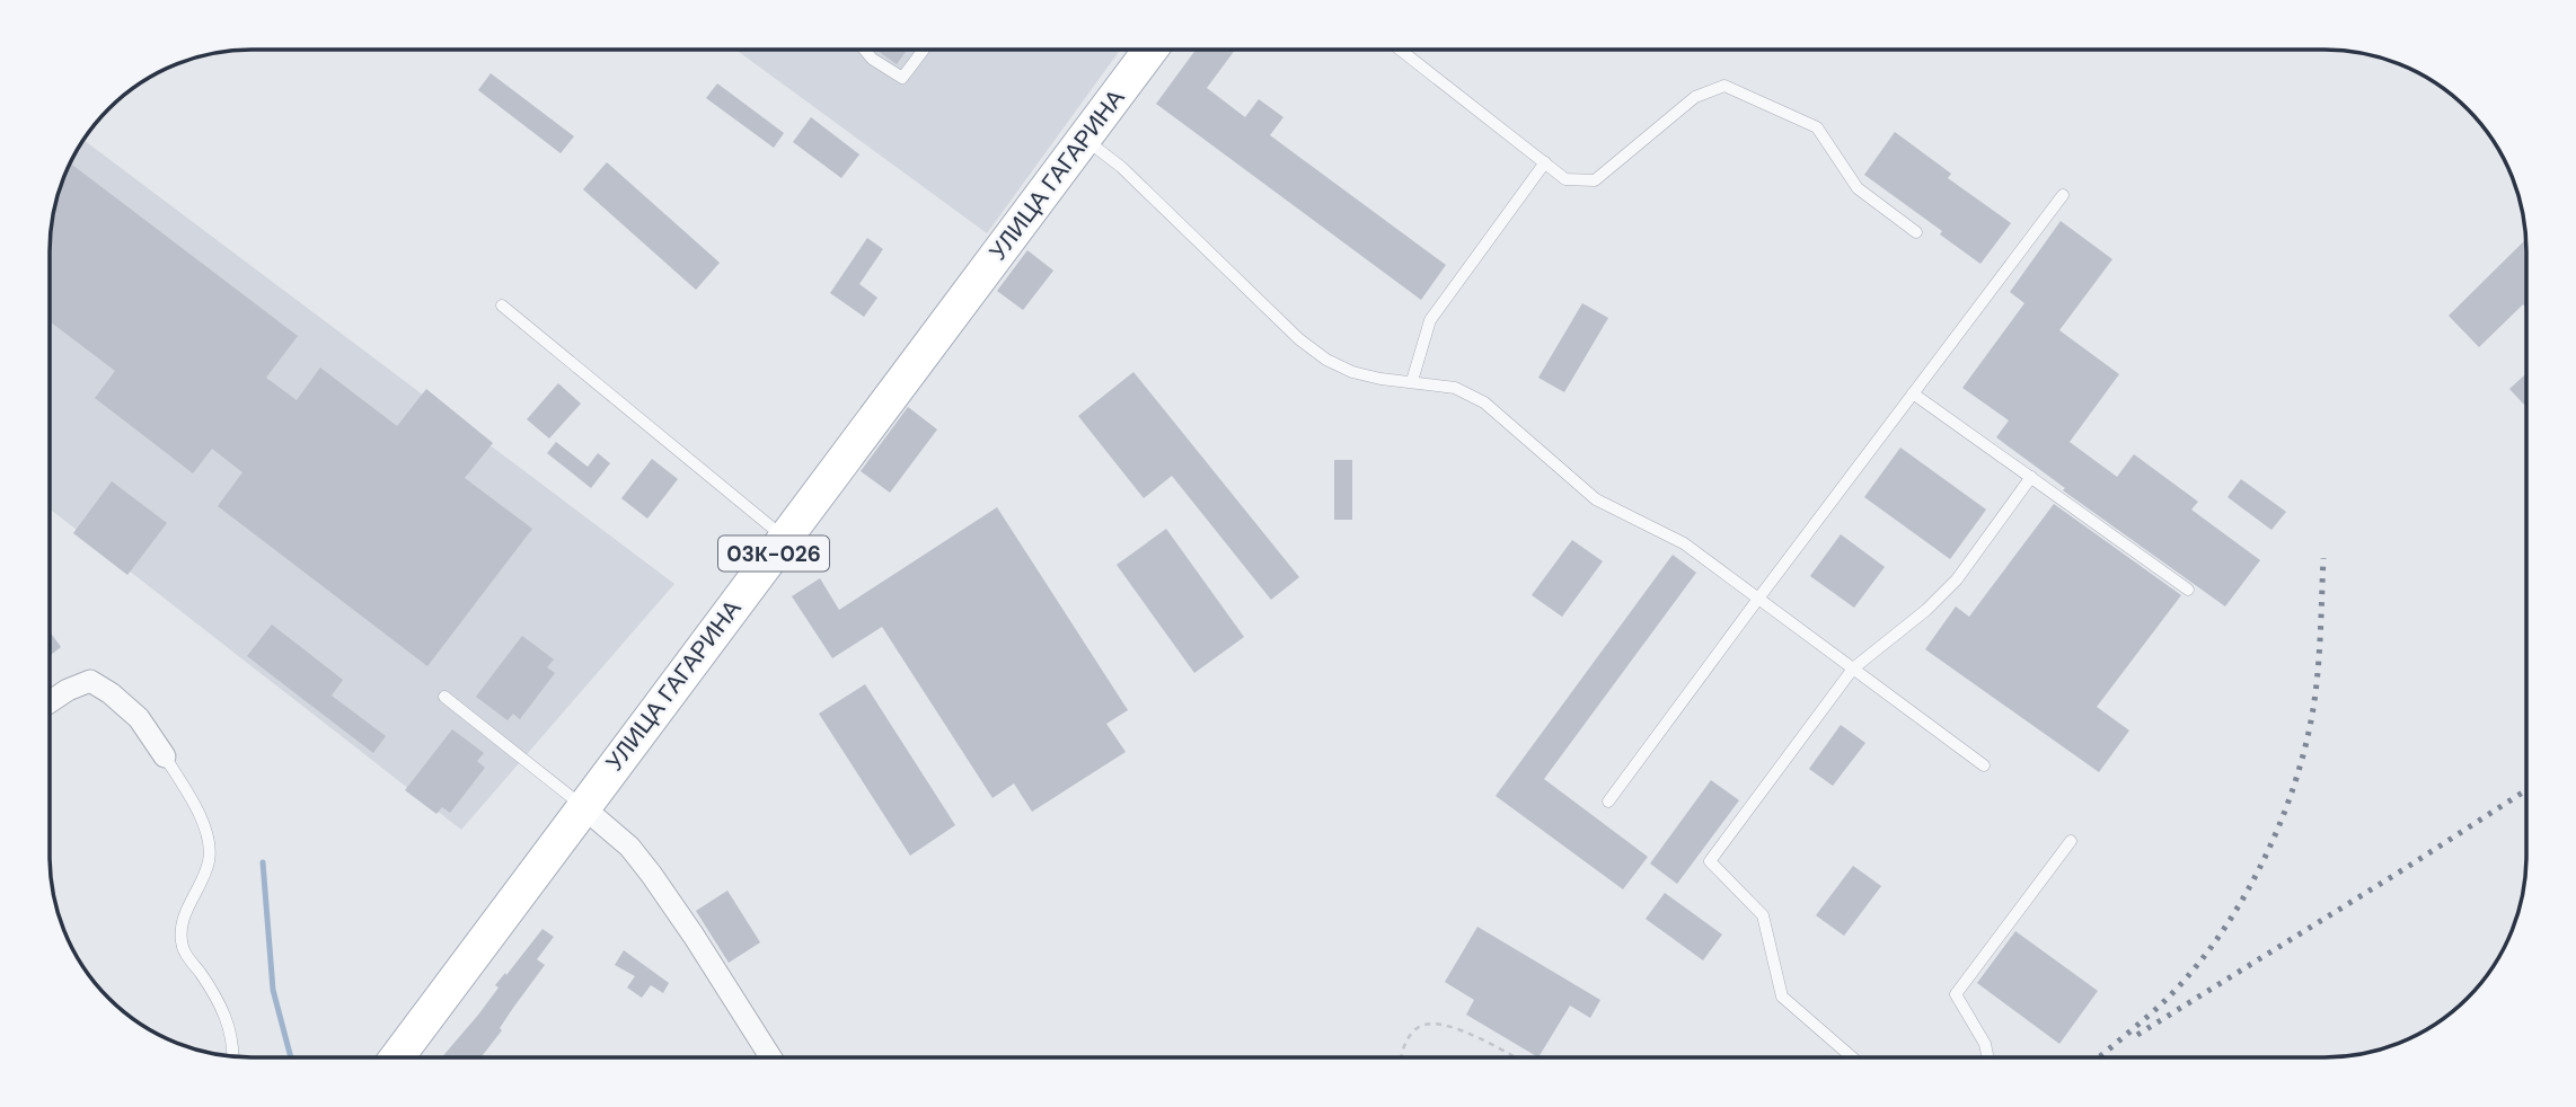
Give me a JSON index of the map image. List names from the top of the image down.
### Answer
{
  "streets": {
    "main road": ["УЛИЦА ГАГАРИНА", "03К-026"]
  }
}
